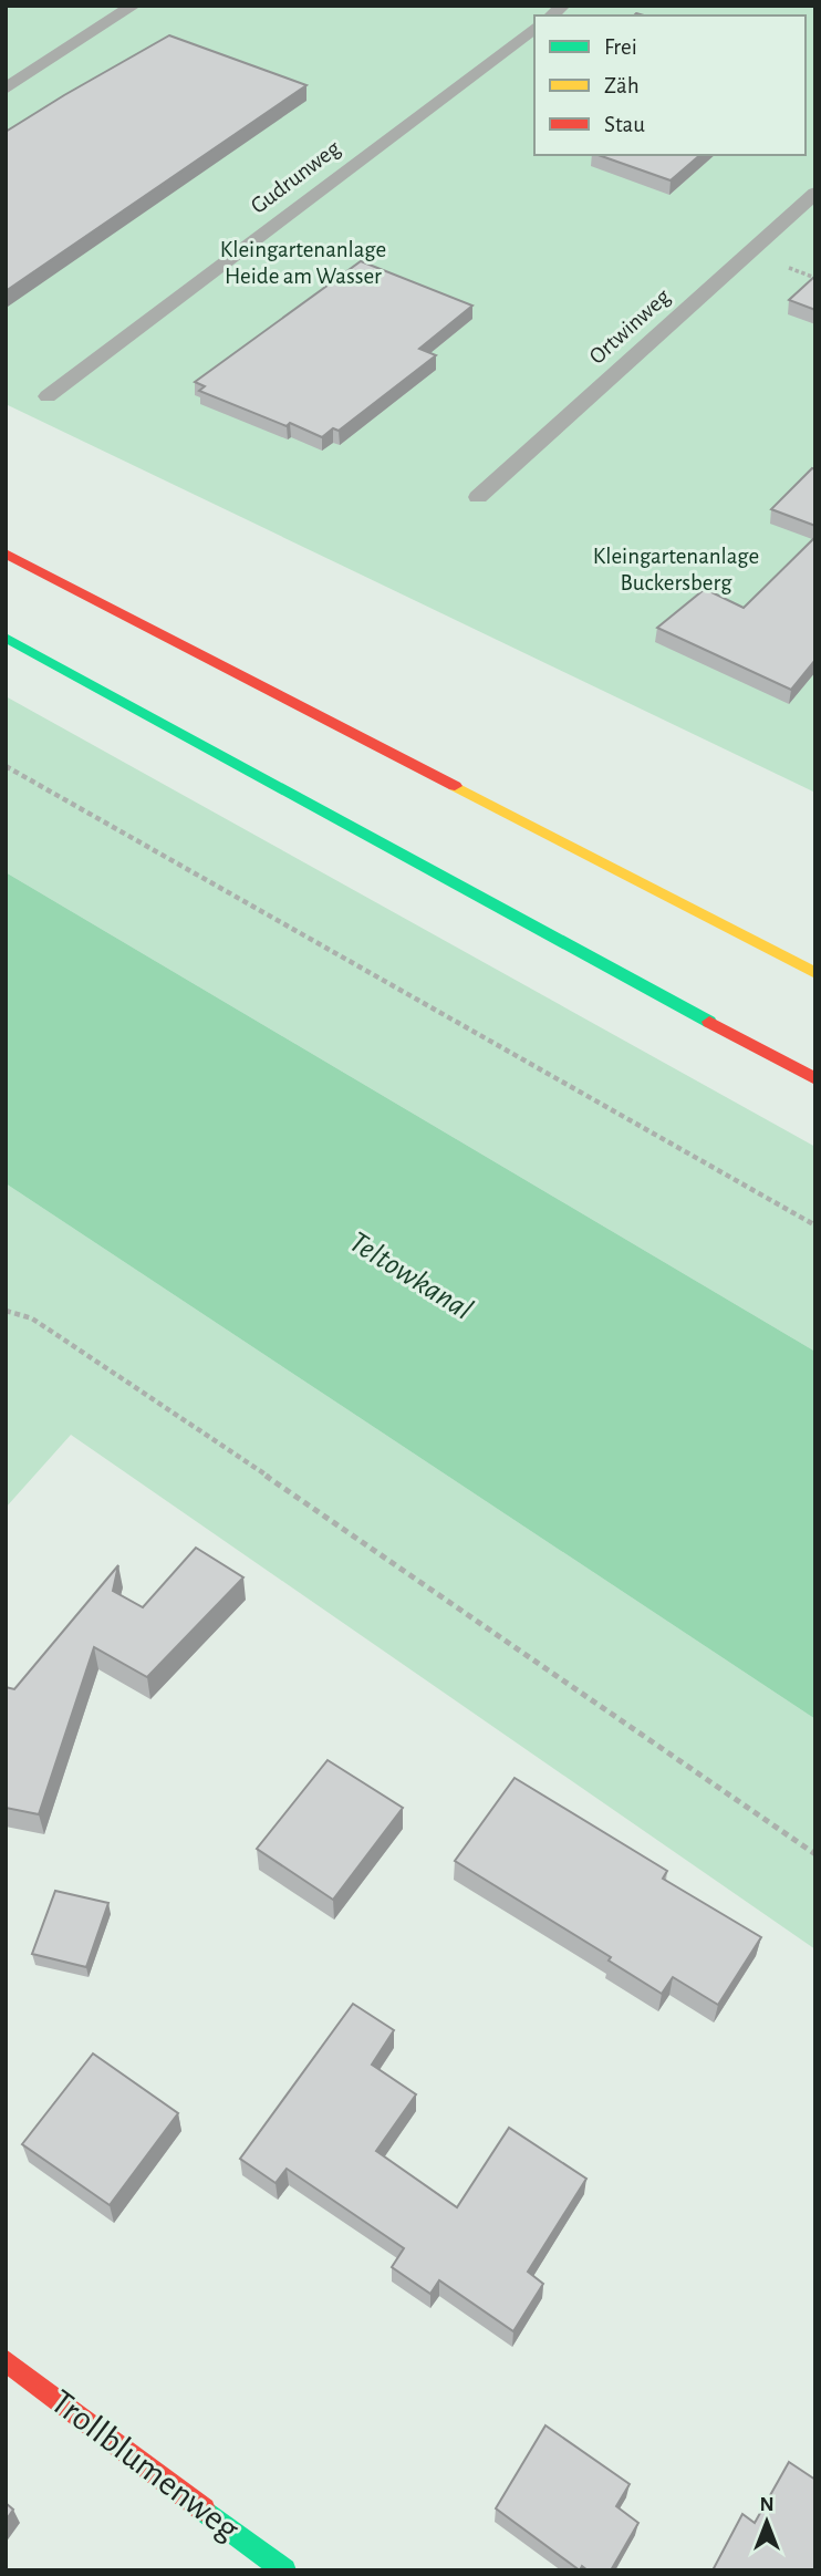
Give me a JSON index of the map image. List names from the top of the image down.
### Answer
{
  "streets": {
    "main road": ["Trollblumenweg"],
    "lane": ["Gudrunweg", "Ortwinweg"]
  },
  "water": ["Teltowkanal"],
  "parks": ["Kleingartenanlage Heide am Wasser", "Kleingartenanlage Buckersberg"],
  "legend": ["Frei", "Zäh", "Stau"],
  "north": "top"
}
